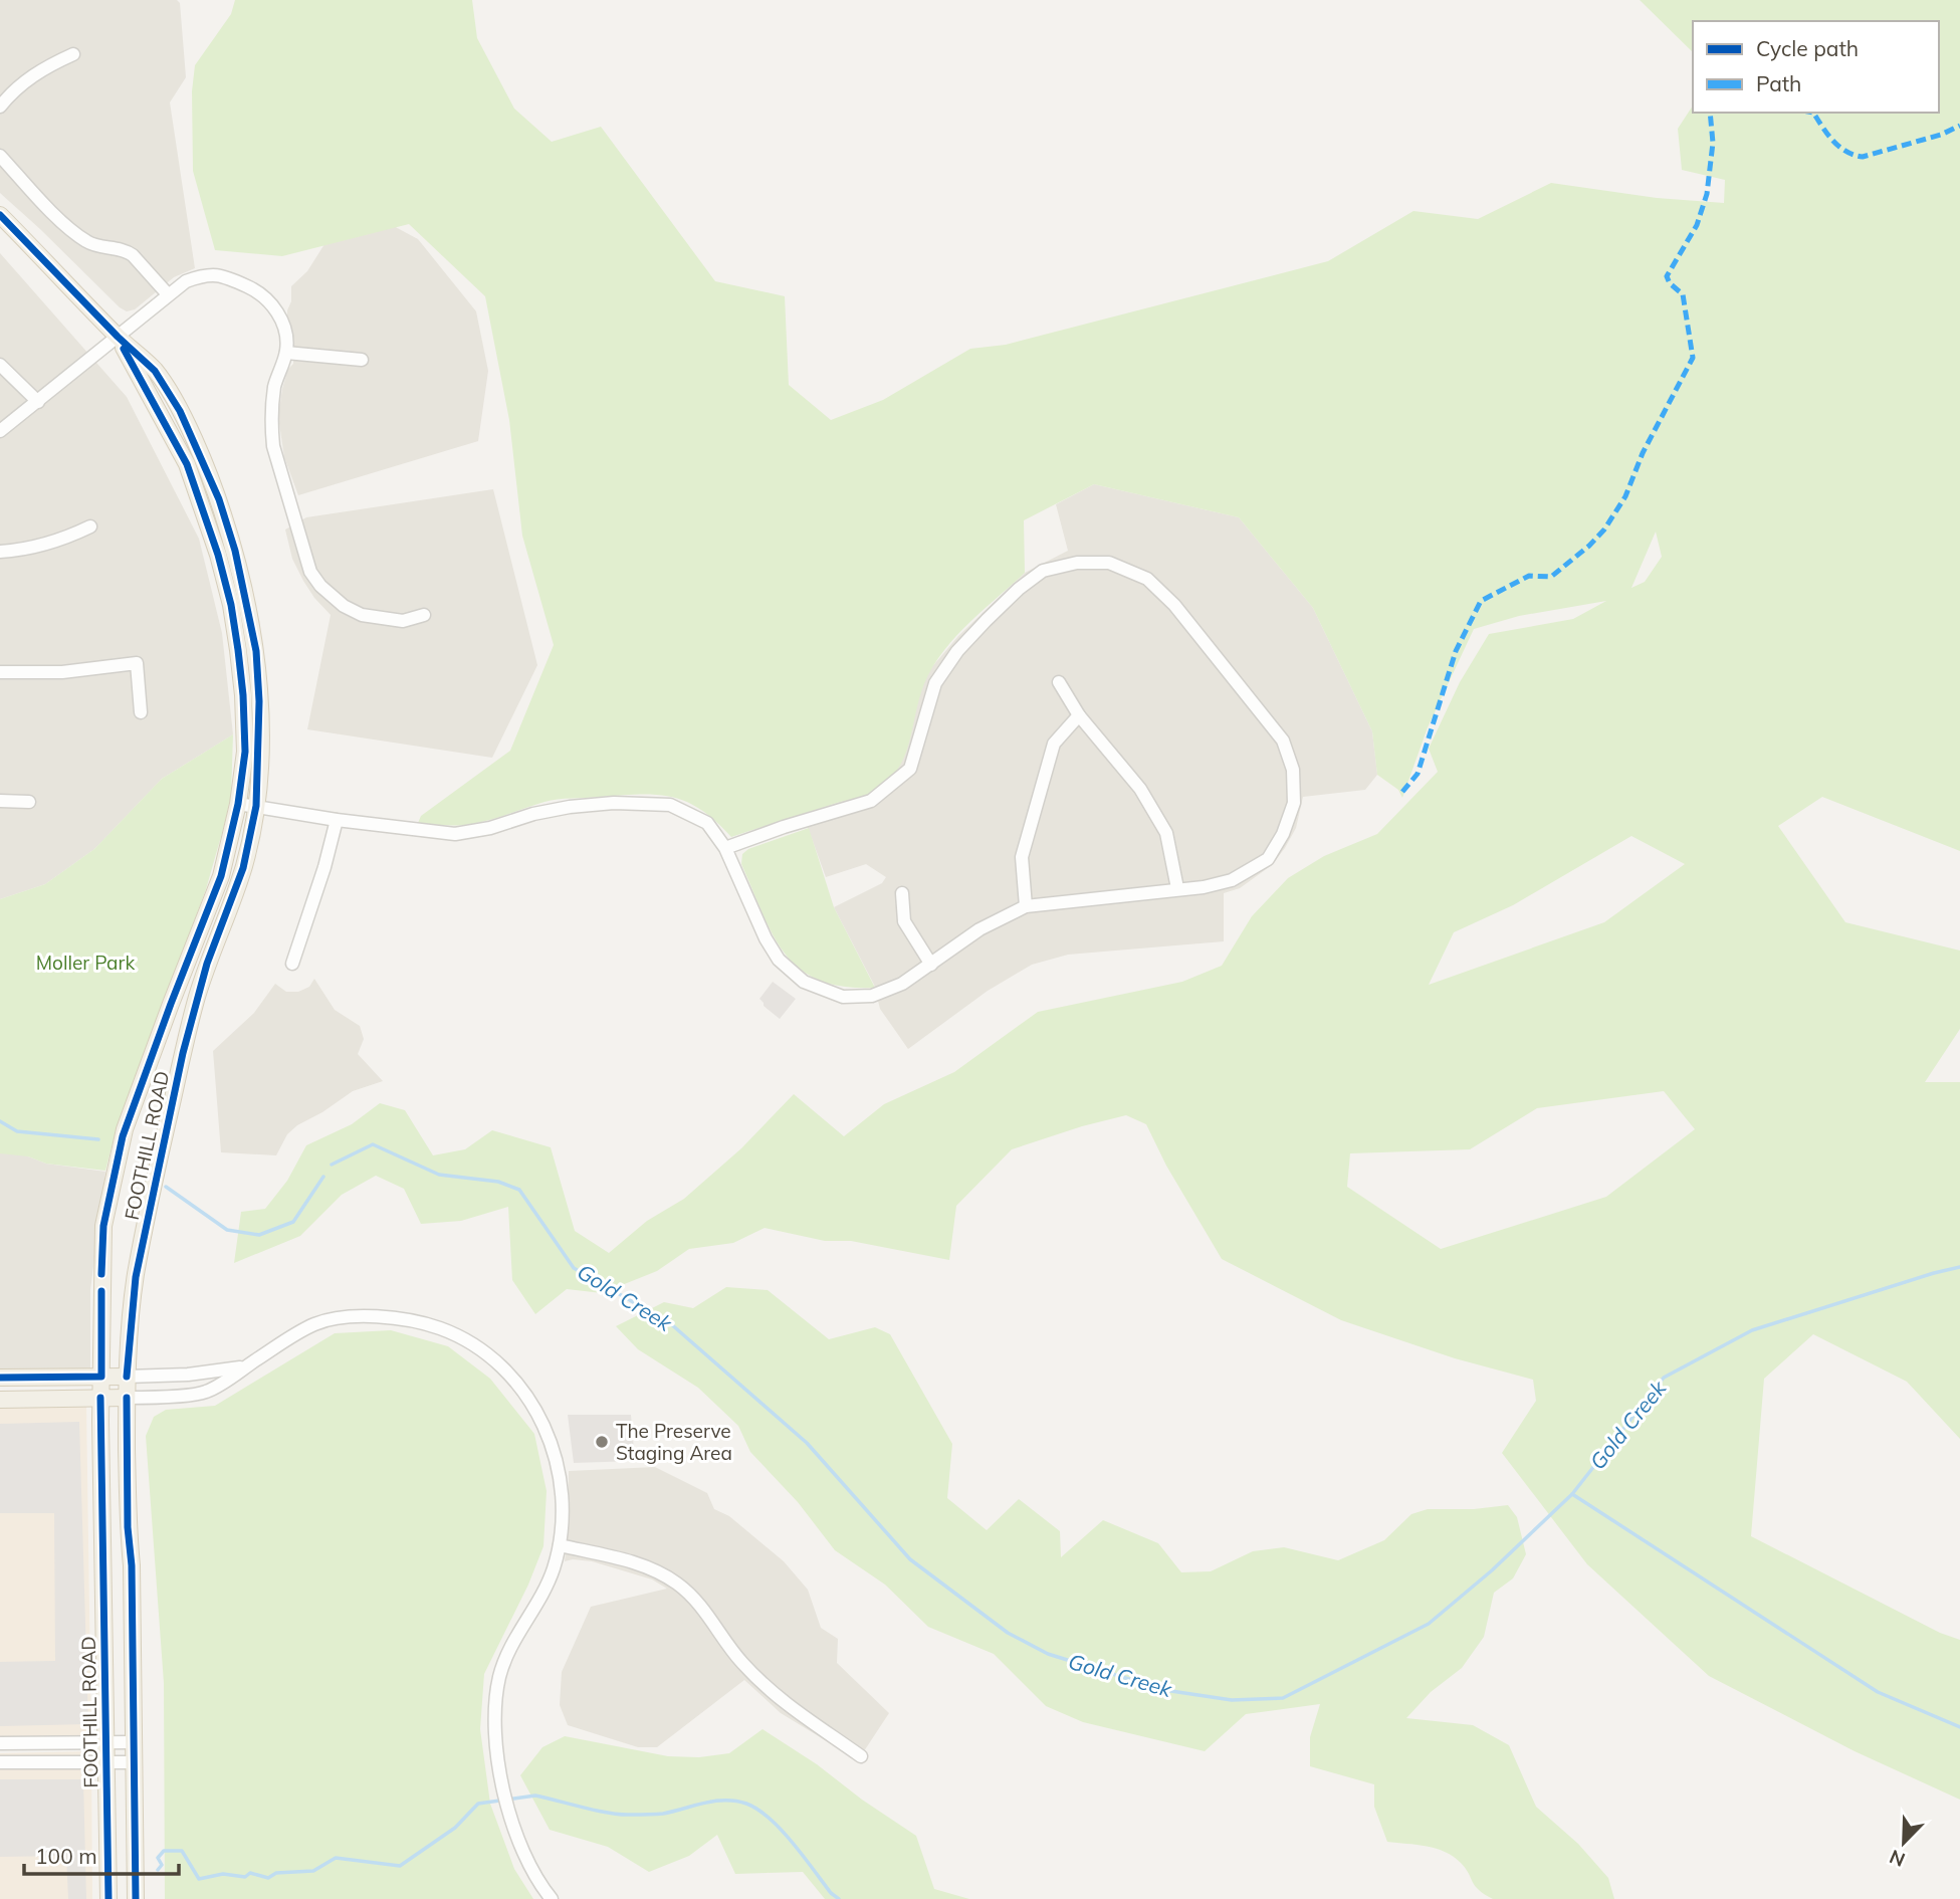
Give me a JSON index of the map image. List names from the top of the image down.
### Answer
{
  "streets": {
    "main road": ["FOOTHILL ROAD"]
  },
  "water": ["Gold Creek"],
  "parks": ["Moller Park"],
  "places": ["The Preserve Staging Area"],
  "legend": ["Cycle path", "Path"],
  "scale_bar": "100 m",
  "north": "bottom left"
}
